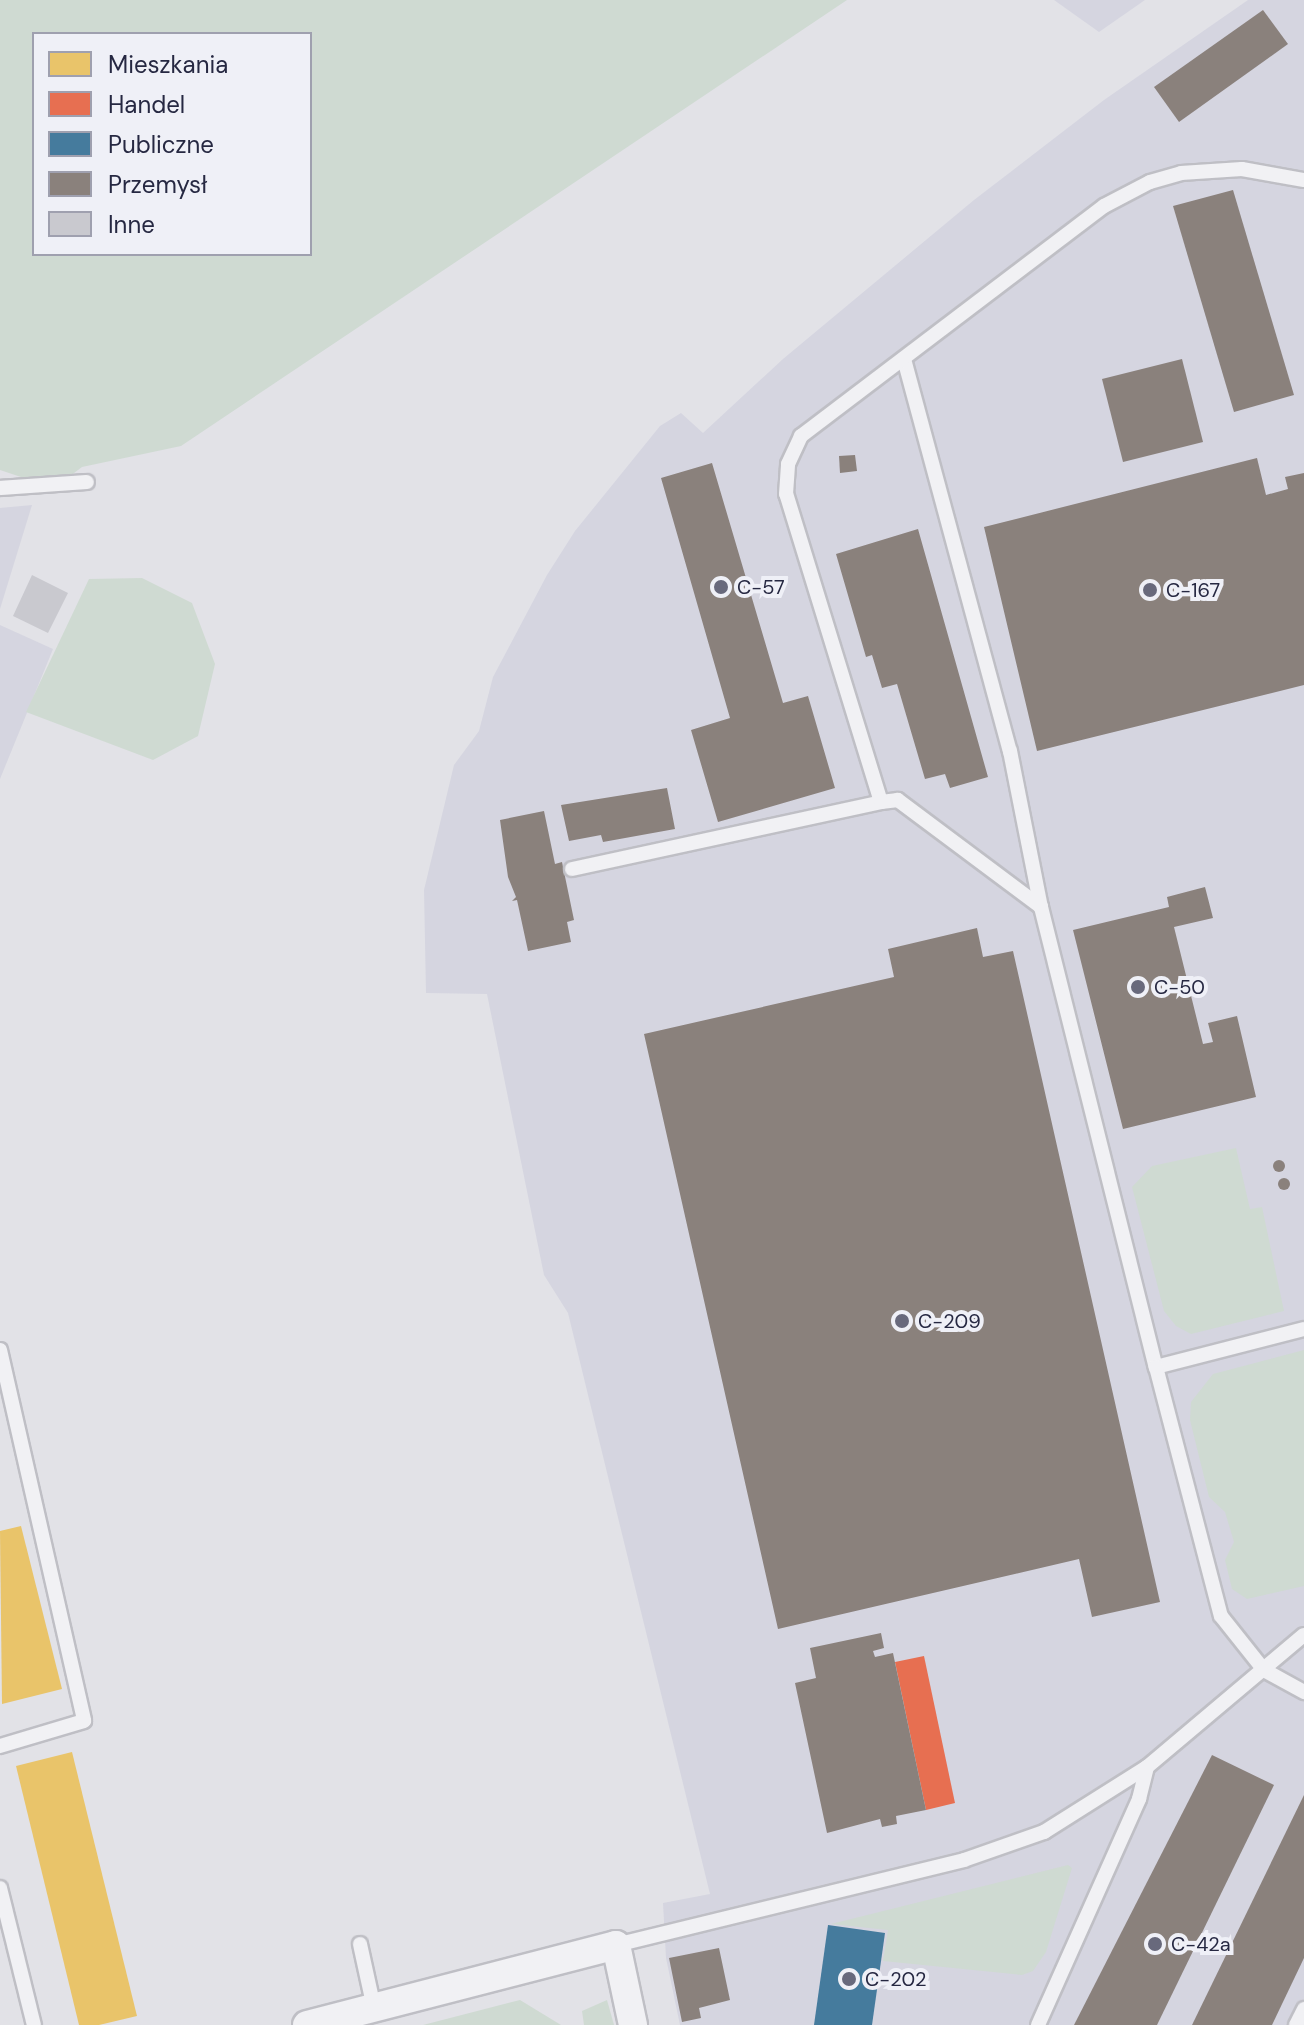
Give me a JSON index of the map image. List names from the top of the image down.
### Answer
{
  "places": [
    "C-57",
    "C-167",
    "C-50",
    "C-209",
    "C-42a",
    "C-202"
  ],
  "legend": [
    "Mieszkania",
    "Handel",
    "Publiczne",
    "Przemysł",
    "Inne"
  ]
}
